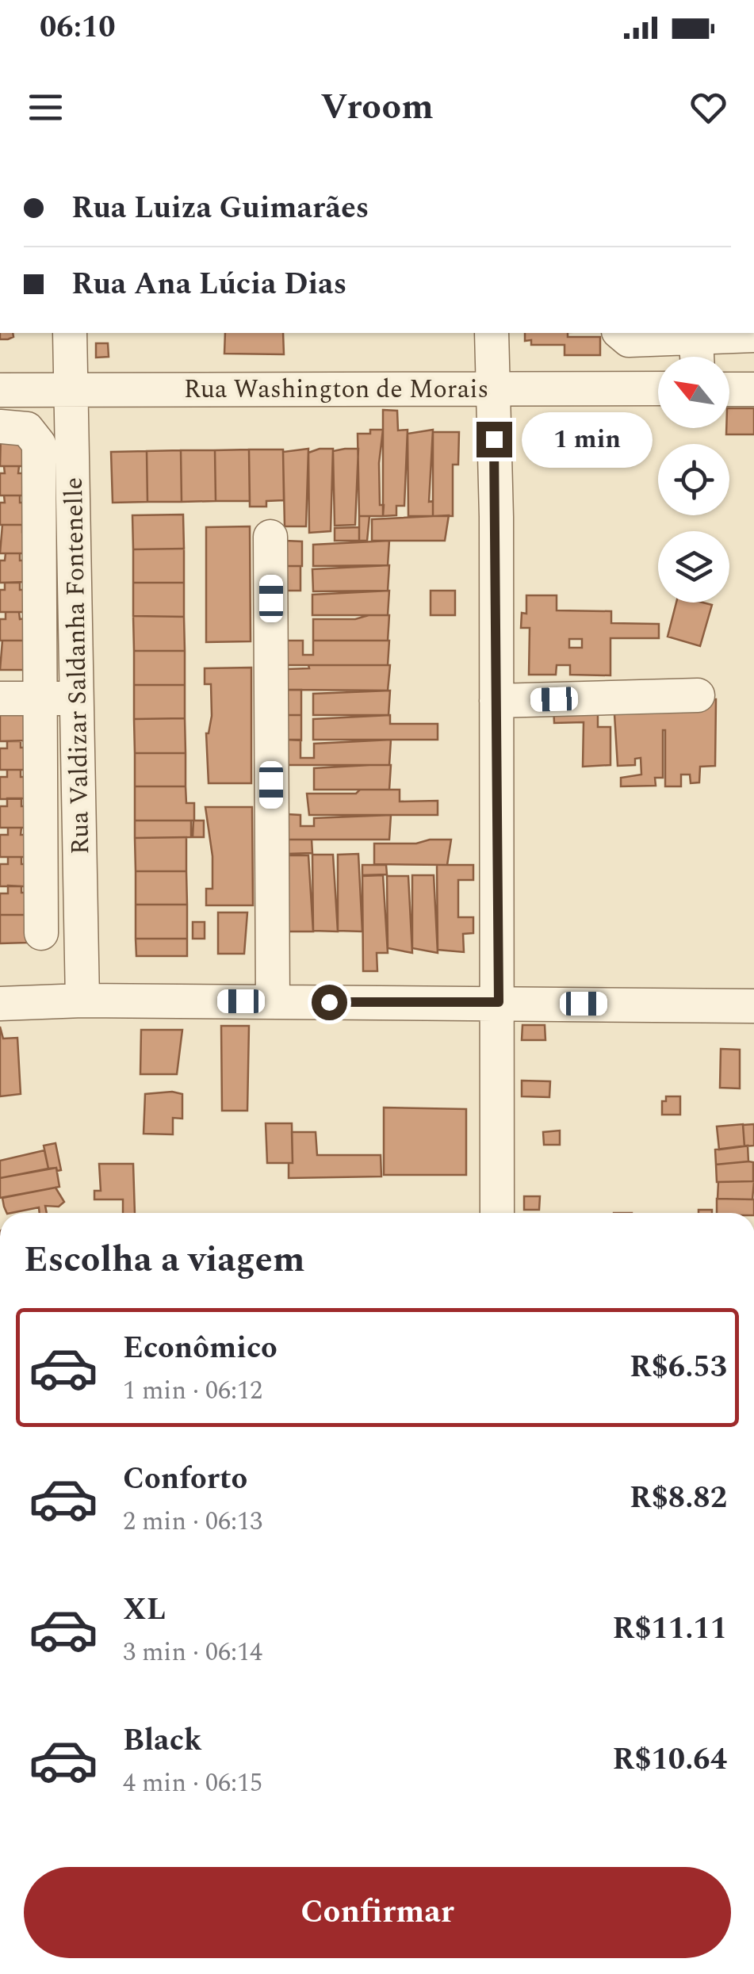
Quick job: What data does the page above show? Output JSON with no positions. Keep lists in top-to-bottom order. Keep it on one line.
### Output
{"streets":{"street":["Rua Washington de Morais","Rua Valdizar Saldanha Fontenelle"]},"crossings":[["Rua Washington de Morais","Rua Valdizar Saldanha Fontenelle"]],"north":"top left","page":{"status":"06:10","header":"Vroom","banner":["Rua Luiza Guimarães","Rua Ana Lúcia Dias"],"bubble":"1 min","heading":"Escolha a viagem","list":[{"name":"Econômico","note":"1 min · 06:12","value":"R$6.53"},{"name":"Conforto","note":"2 min · 06:13","value":"R$8.82"},{"name":"XL","note":"3 min · 06:14","value":"R$11.11"},{"name":"Black","note":"4 min · 06:15","value":"R$10.64"}],"buttons":"Confirmar"}}
